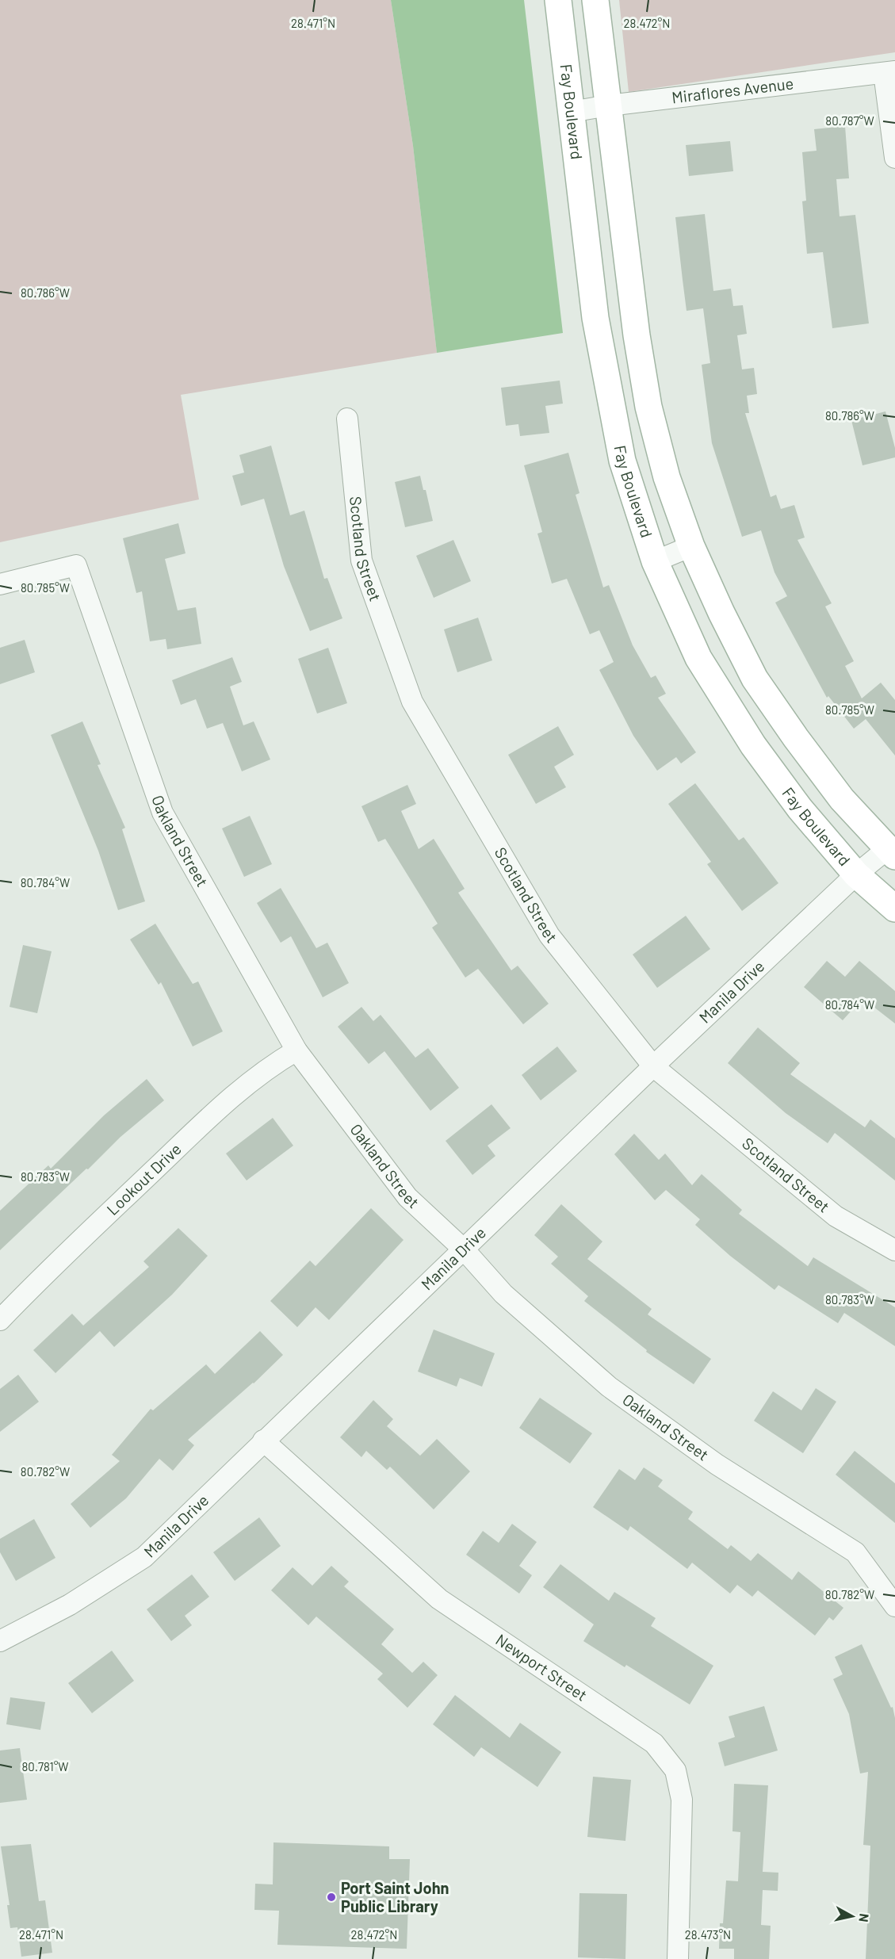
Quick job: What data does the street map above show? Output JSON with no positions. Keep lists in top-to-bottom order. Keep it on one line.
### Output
{"streets":{"main road":["Fay Boulevard"],"street":["Miraflores Avenue","Scotland Street","Oakland Street","Manila Drive","Lookout Drive","Newport Street"]},"crossings":[["Miraflores Avenue","Fay Boulevard"],["Fay Boulevard","Manila Drive"],["Scotland Street","Manila Drive"],["Oakland Street","Manila Drive"],["Oakland Street","Lookout Drive"],["Manila Drive","Newport Street"]],"places":["Port Saint John Public Library"],"north":"right","coordinates":["28.471°N","28.472°N","80.787°W","80.786°W","80.785°W","80.784°W","80.783°W","80.782°W","80.781°W","28.473°N"]}
